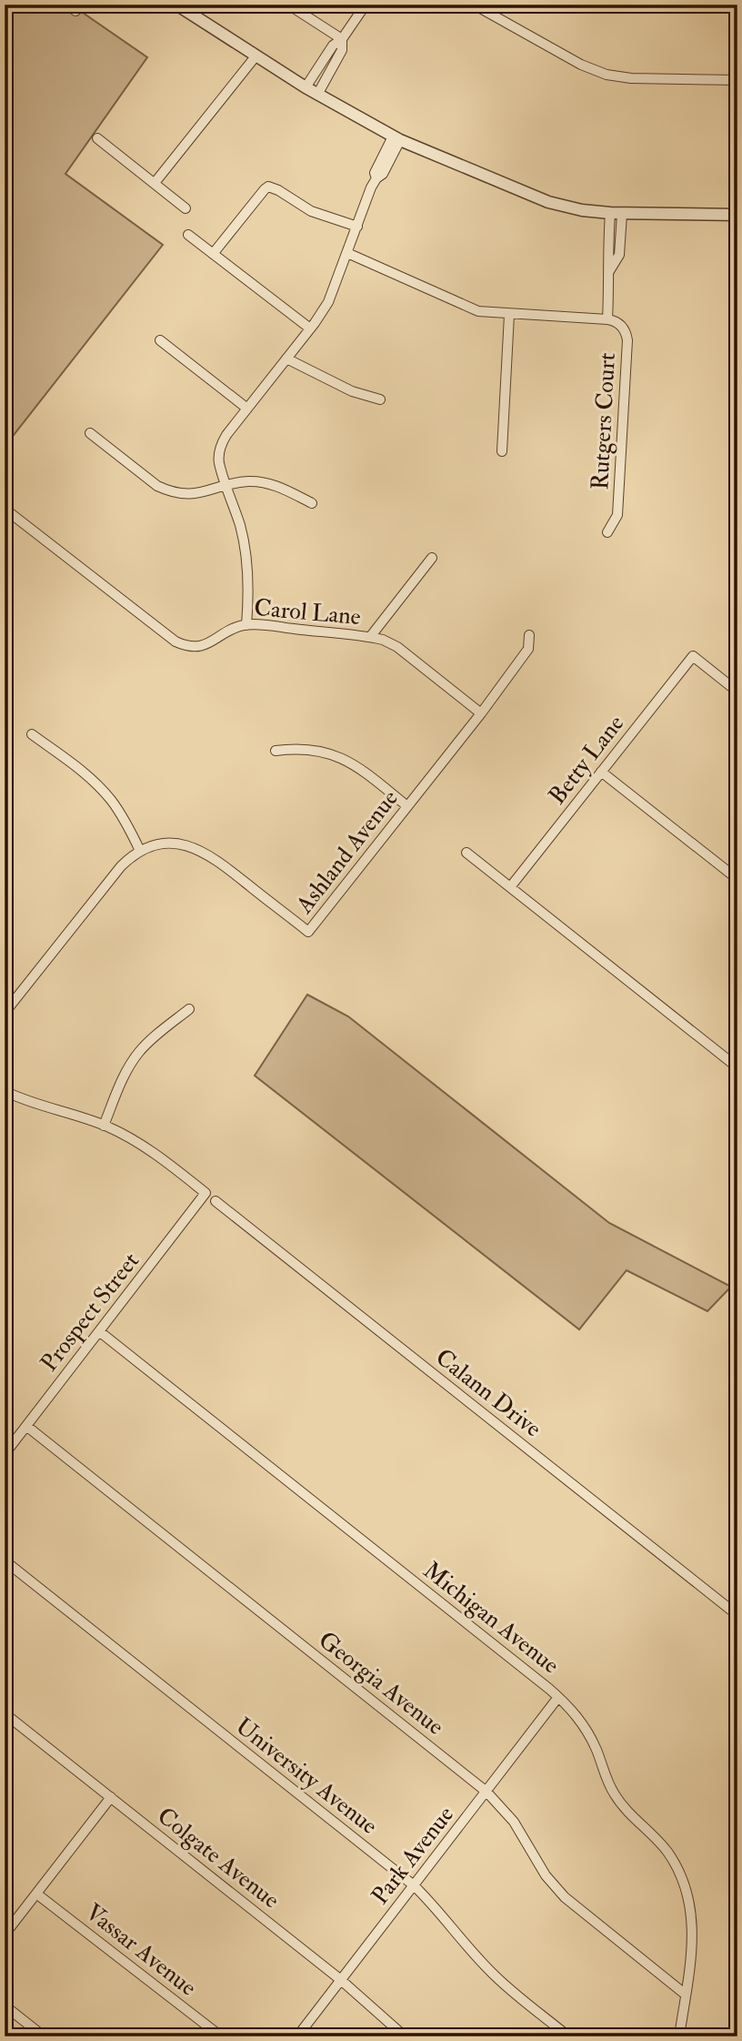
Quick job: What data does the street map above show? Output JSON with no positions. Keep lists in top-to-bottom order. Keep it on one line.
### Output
{"streets":{"street":["Rutgers Court","Carol Lane","Betty Lane","Ashland Avenue","Prospect Street","Calann Drive","Michigan Avenue","Georgia Avenue","University Avenue","Park Avenue","Colgate Avenue","Vassar Avenue"]},"crossings":[["Carol Lane","Ashland Avenue"],["Prospect Street","Michigan Avenue"],["Prospect Street","Georgia Avenue"],["Michigan Avenue","Georgia Avenue"],["Michigan Avenue","Park Avenue"],["Georgia Avenue","Park Avenue"],["University Avenue","Park Avenue"],["Park Avenue","Colgate Avenue"]]}
